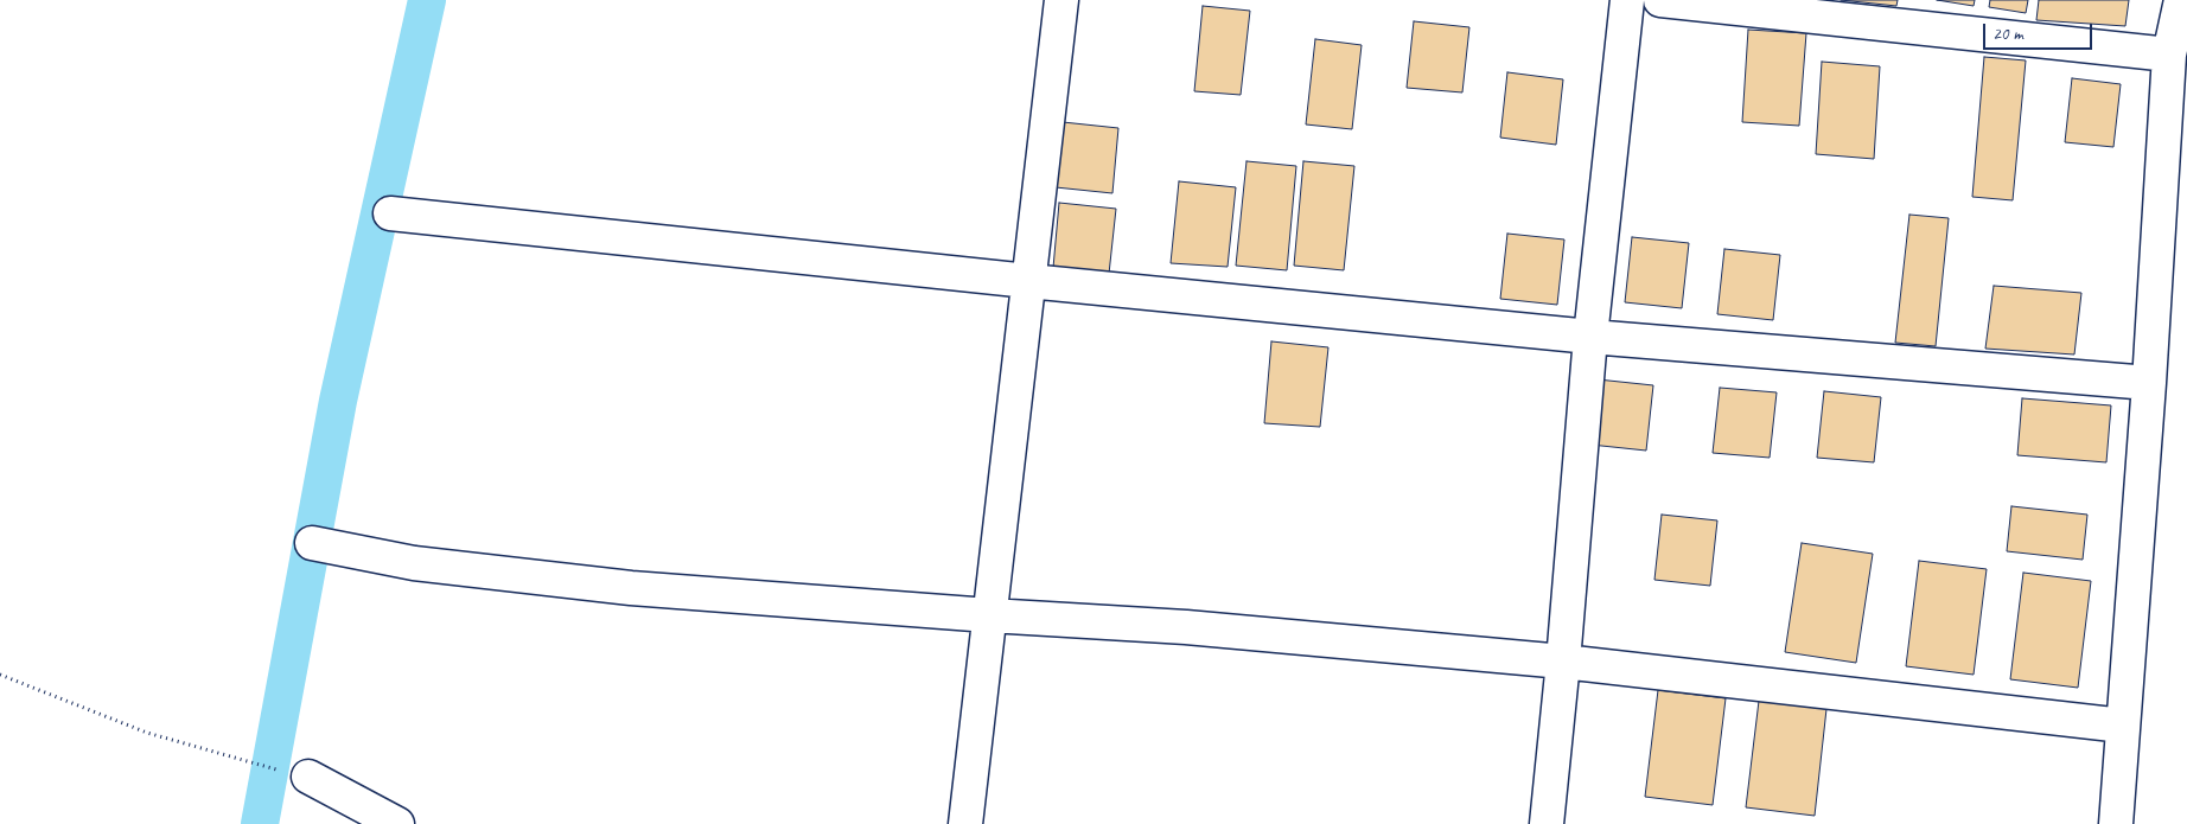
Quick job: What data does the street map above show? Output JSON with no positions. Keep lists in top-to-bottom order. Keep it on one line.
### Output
{"scale_bar":"20 m"}
